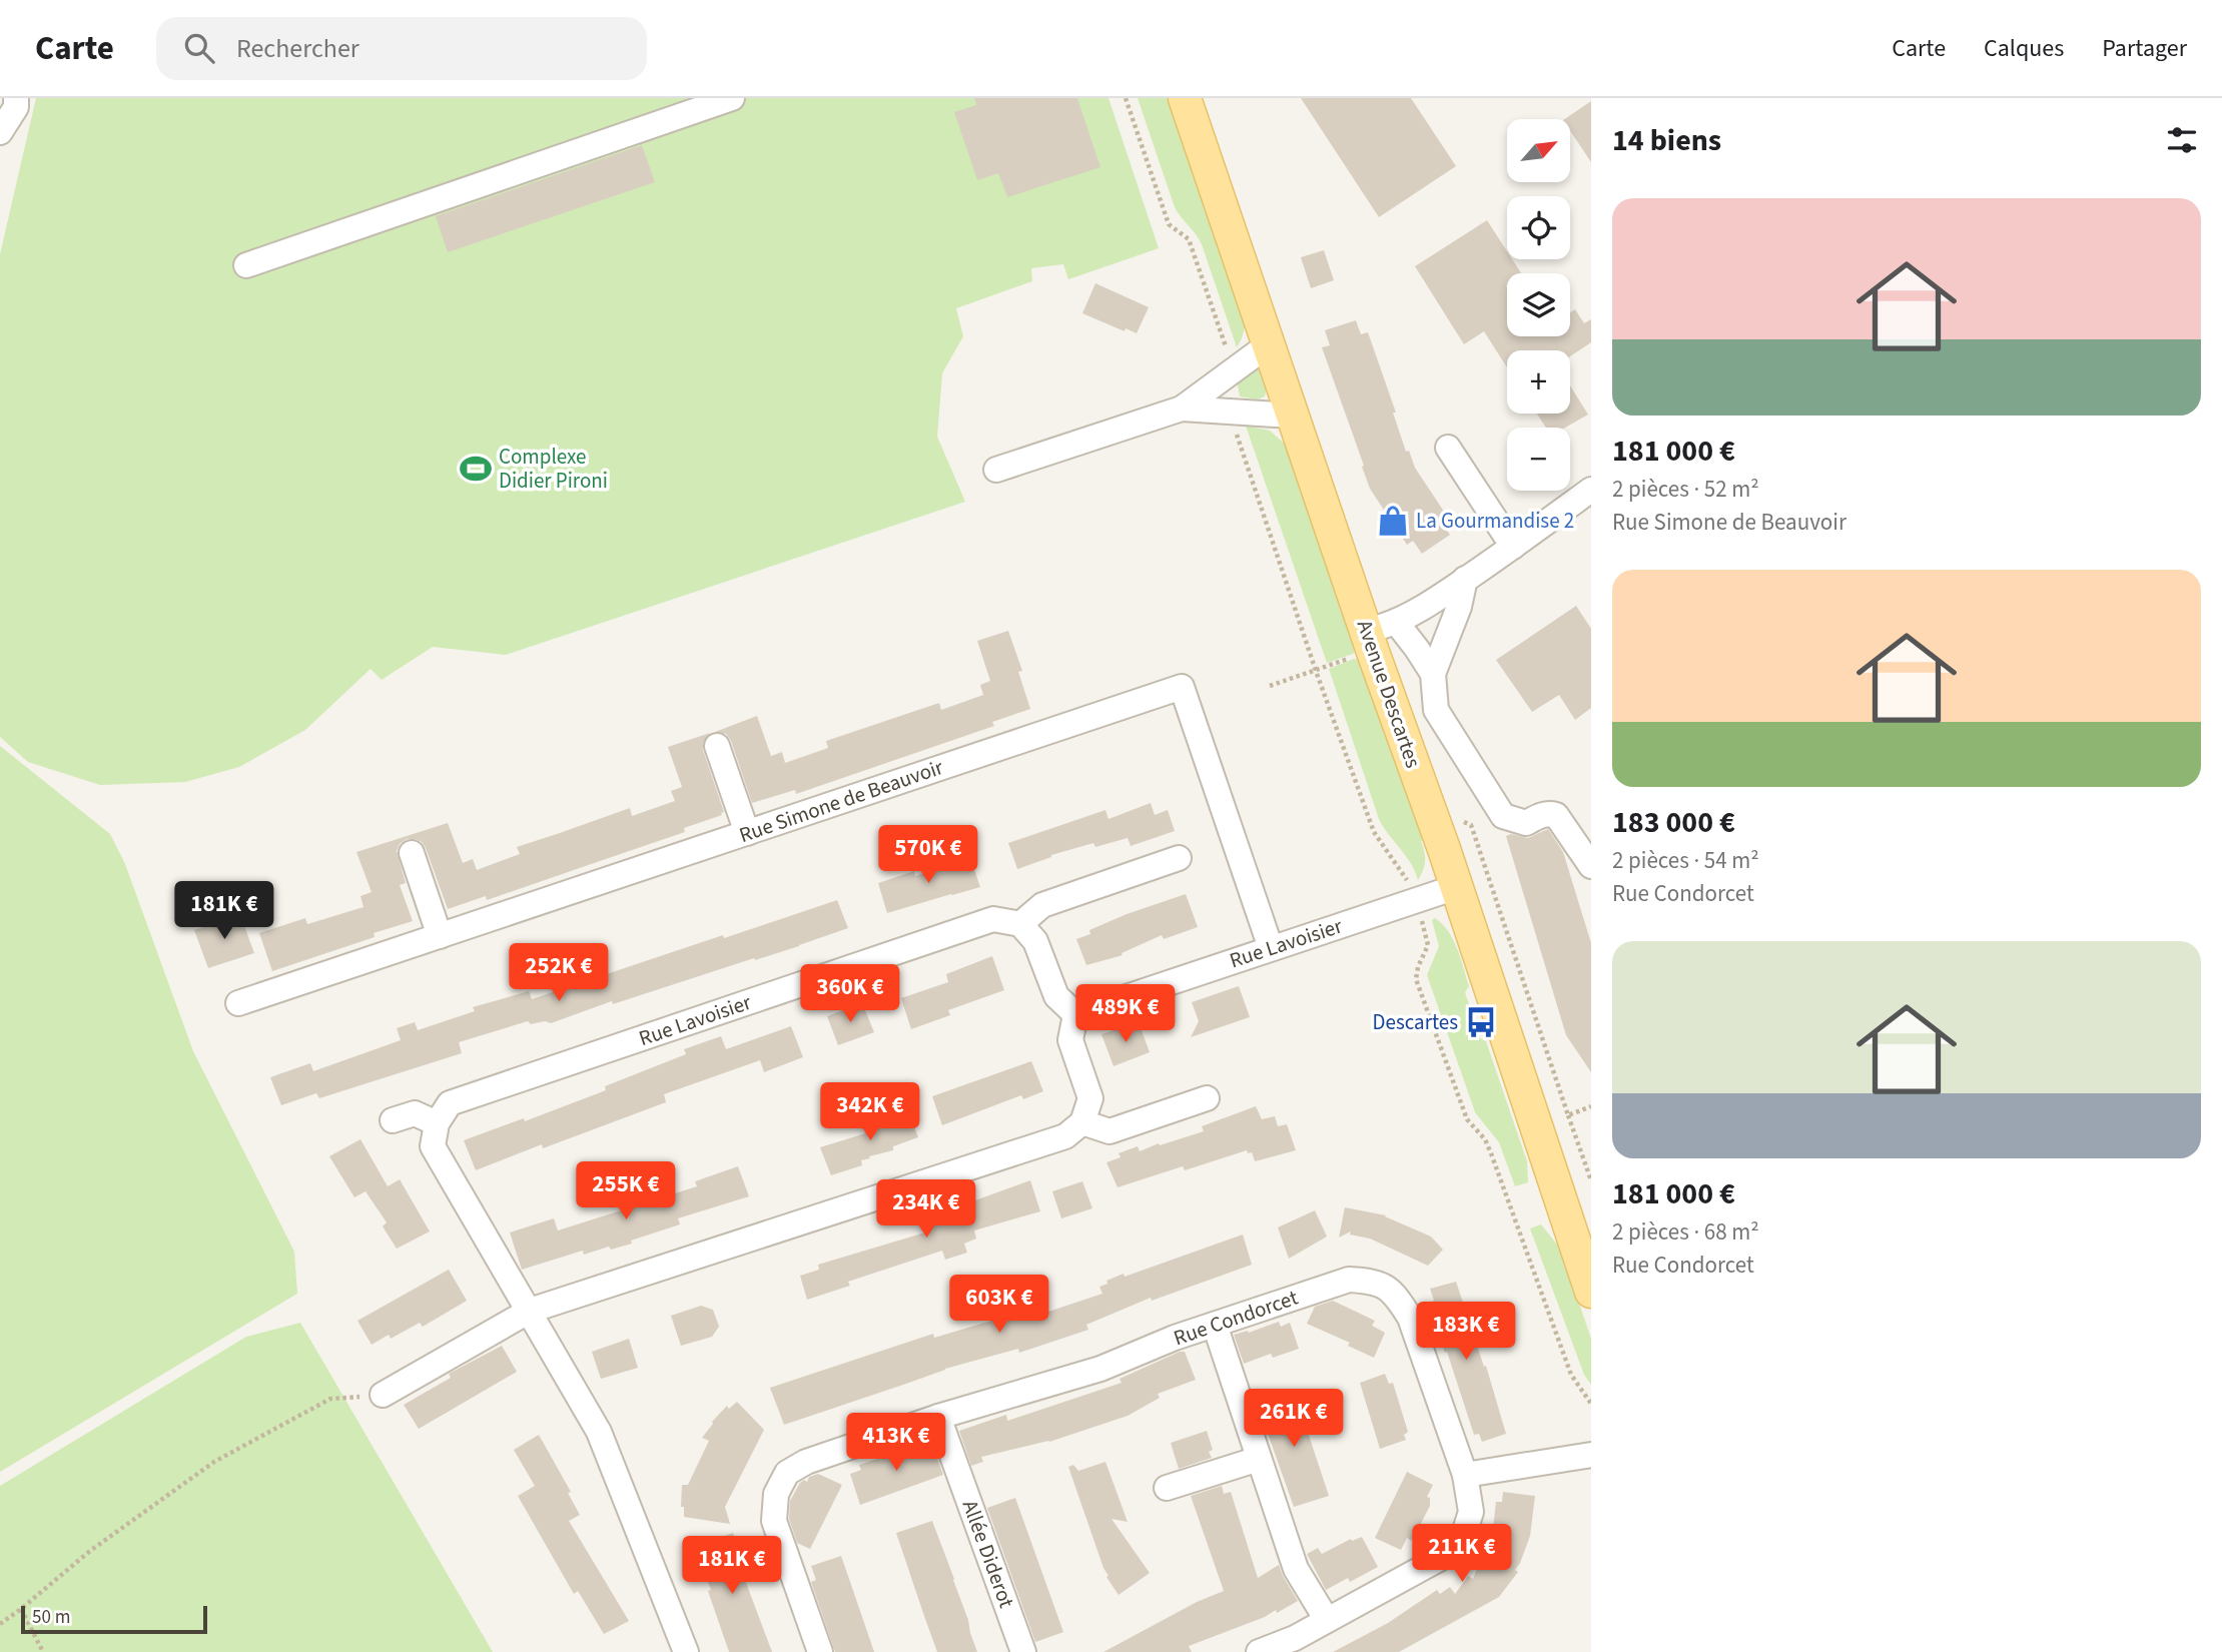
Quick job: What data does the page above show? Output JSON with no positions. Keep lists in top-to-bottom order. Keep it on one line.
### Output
{"streets":{"main road":["Avenue Descartes"],"street":["Rue Simone de Beauvoir","Rue Lavoisier","Rue Condorcet","Allée Diderot"]},"crossings":[["Avenue Descartes","Rue Lavoisier"],["Rue Simone de Beauvoir","Rue Lavoisier"],["Rue Condorcet","Allée Diderot"]],"places":{"sports":["Complexe Didier Pironi"],"shop":["La Gourmandise 2"],"bus stop":["Descartes"]},"scale_bar":"50 m","north":"top right","page":{"header":"Carte","search":"Rechercher","nav":["Carte","Calques","Partager"],"heading":"14 biens","map_buttons":["+","−"],"list":[{"name":"181 000 €","note":"2 pièces · 52 m² · Rue Simone de Beauvoir"},{"name":"183 000 €","note":"2 pièces · 54 m² · Rue Condorcet"},{"name":"181 000 €","note":"2 pièces · 68 m² · Rue Condorcet"}],"price":["570K €","181K €","252K €","360K €","489K €","342K €","255K €","234K €","603K €","183K €","261K €","413K €","211K €","181K €"],"scale":"50 m"}}
